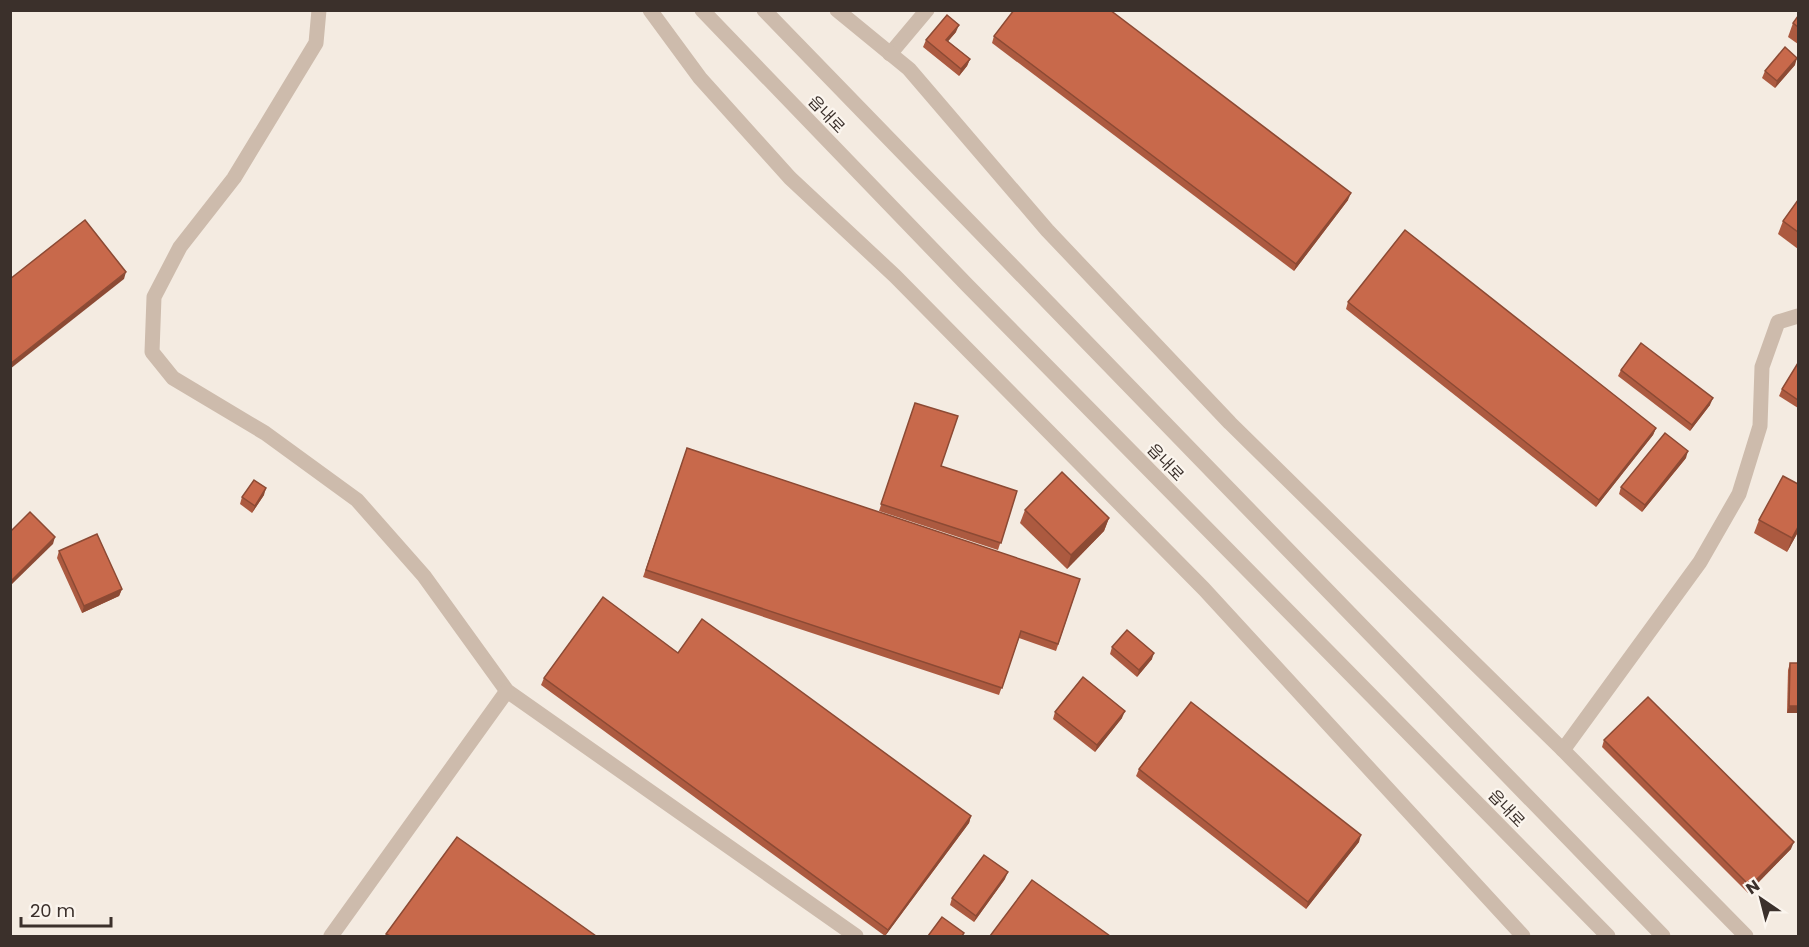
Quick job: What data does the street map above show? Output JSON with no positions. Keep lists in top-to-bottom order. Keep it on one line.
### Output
{"streets":{"street":["읍내로"]},"scale_bar":"20 m","north":"top left"}
